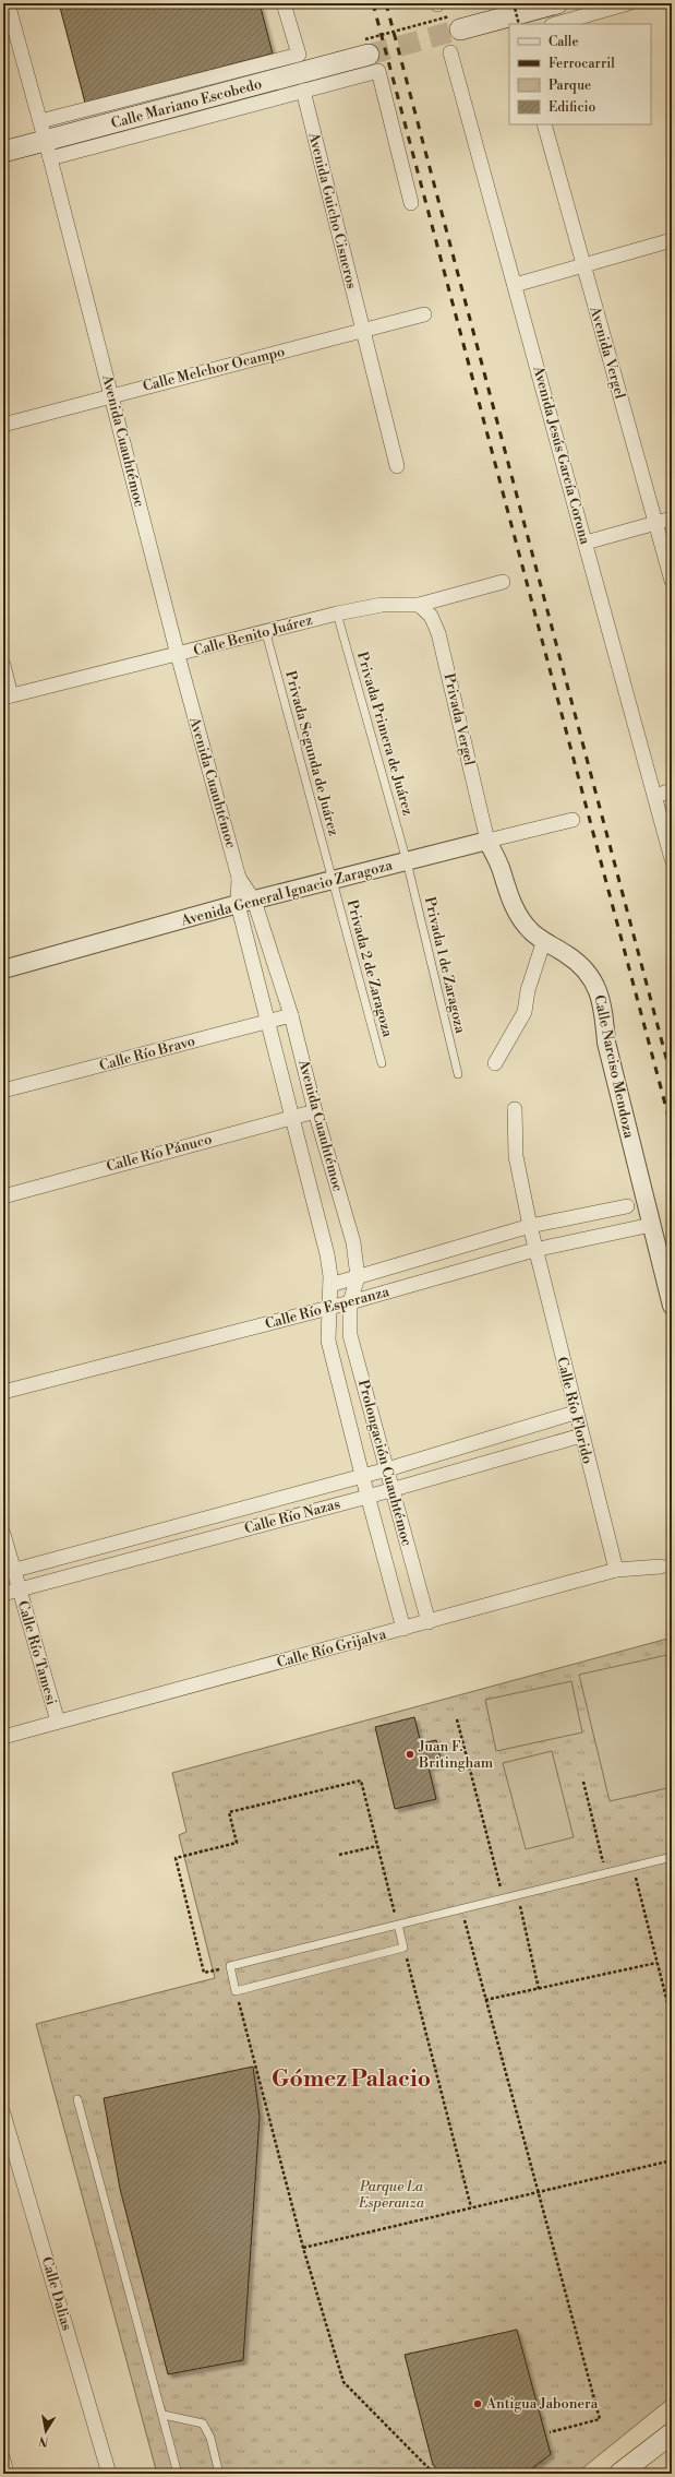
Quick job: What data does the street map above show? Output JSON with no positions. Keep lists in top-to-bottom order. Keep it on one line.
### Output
{"streets":{"main road":["Calle Mariano Escobedo"],"street":["Avenida Guicho Cisneros","Avenida Vergel","Calle Melchor Ocampo","Avenida Cuauhtémoc","Avenida Jesús García Corona","Calle Benito Juárez","Privada Vergel","Avenida General Ignacio Zaragoza","Calle Río Bravo","Calle Narciso Mendoza","Calle Río Pánuco","Calle Río Esperanza","Calle Río Florido","Prolongación Cuauhtémoc","Calle Río Nazas","Calle Río Grijalva","Calle Río Tamesi","Calle Dalias"],"lane":["Privada Primera de Juárez","Privada Segunda de Juárez","Privada 1 de Zaragoza","Privada 2 de Zaragoza"]},"crossings":[["Calle Mariano Escobedo","Avenida Cuauhtémoc"],["Avenida Guicho Cisneros","Calle Melchor Ocampo"],["Calle Melchor Ocampo","Avenida Cuauhtémoc"],["Avenida Cuauhtémoc","Calle Benito Juárez"],["Avenida Cuauhtémoc","Avenida General Ignacio Zaragoza"],["Avenida Cuauhtémoc","Calle Río Bravo"],["Avenida Cuauhtémoc","Calle Río Pánuco"],["Avenida Cuauhtémoc","Calle Río Esperanza"],["Avenida Cuauhtémoc","Prolongación Cuauhtémoc"],["Calle Benito Juárez","Privada Vergel"],["Calle Benito Juárez","Privada Primera de Juárez"],["Calle Benito Juárez","Privada Segunda de Juárez"],["Privada Vergel","Avenida General Ignacio Zaragoza"],["Privada Vergel","Calle Narciso Mendoza"],["Privada Primera de Juárez","Avenida General Ignacio Zaragoza"],["Privada Primera de Juárez","Privada 1 de Zaragoza"],["Privada Segunda de Juárez","Avenida General Ignacio Zaragoza"],["Privada Segunda de Juárez","Privada 2 de Zaragoza"],["Avenida General Ignacio Zaragoza","Privada 1 de Zaragoza"],["Avenida General Ignacio Zaragoza","Privada 2 de Zaragoza"],["Avenida General Ignacio Zaragoza","Calle Narciso Mendoza"],["Calle Narciso Mendoza","Calle Río Esperanza"],["Calle Río Esperanza","Calle Río Florido"],["Calle Río Esperanza","Prolongación Cuauhtémoc"],["Calle Río Florido","Calle Río Nazas"],["Calle Río Florido","Calle Río Grijalva"],["Prolongación Cuauhtémoc","Calle Río Nazas"],["Prolongación Cuauhtémoc","Calle Río Grijalva"],["Calle Río Nazas","Calle Río Tamesi"],["Calle Río Grijalva","Calle Río Tamesi"]],"districts":["Gómez Palacio"],"parks":["Parque La Esperanza"],"places":["Juan F. Britingham","Antigua Jabonera"],"legend":["Calle","Ferrocarril","Parque","Edificio"],"north":"bottom"}
